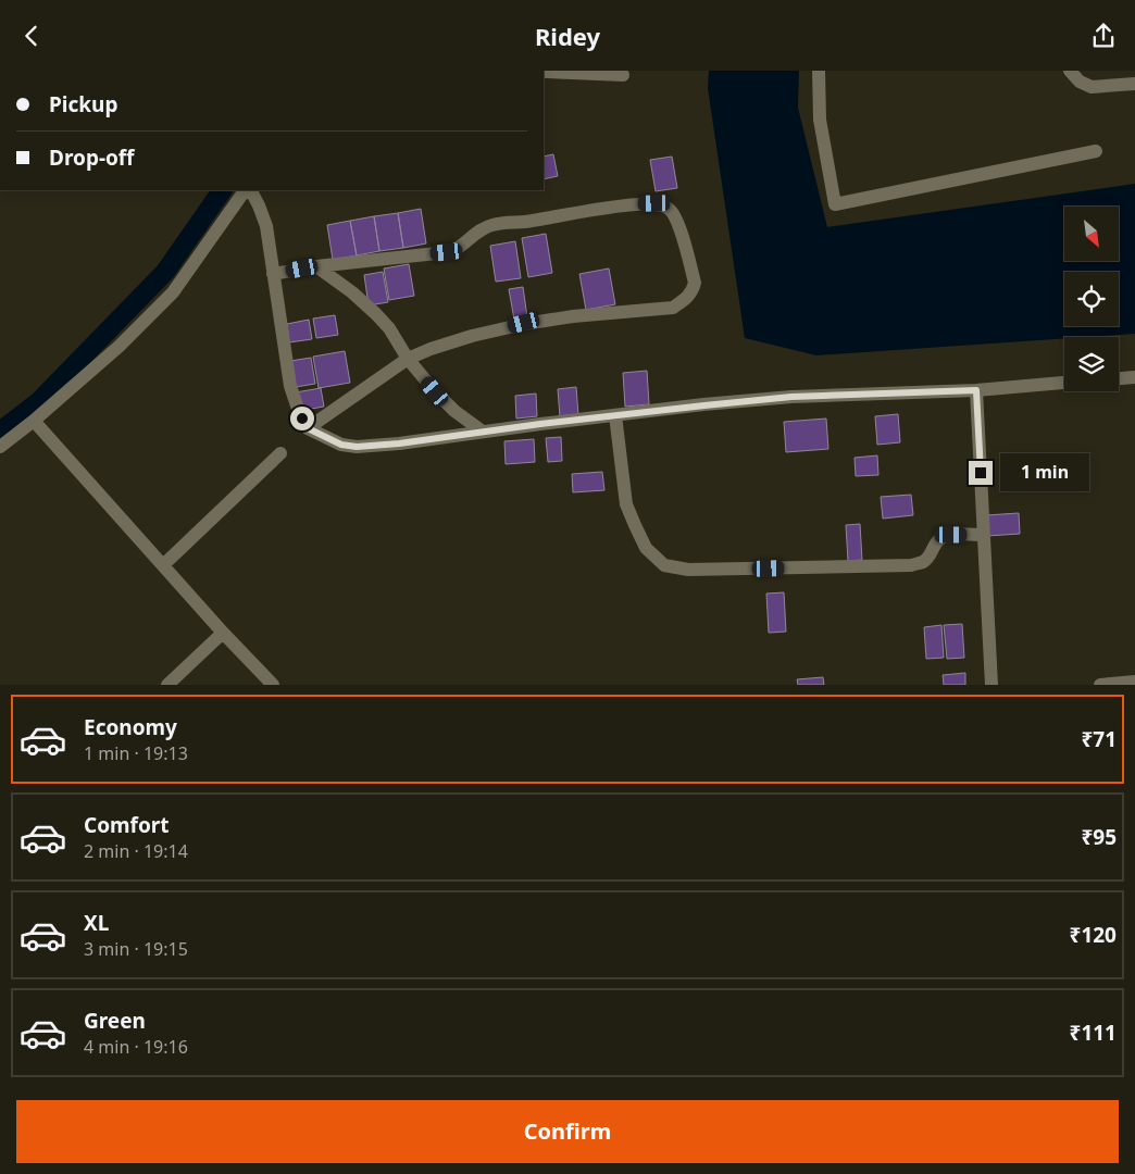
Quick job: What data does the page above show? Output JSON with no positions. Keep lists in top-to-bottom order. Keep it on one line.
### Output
{"north":"bottom right","page":{"header":"Ridey","banner":["Pickup","Drop-off"],"bubble":"1 min","list":[{"name":"Economy","note":"1 min · 19:13","value":"₹71"},{"name":"Comfort","note":"2 min · 19:14","value":"₹95"},{"name":"XL","note":"3 min · 19:15","value":"₹120"},{"name":"Green","note":"4 min · 19:16","value":"₹111"}],"buttons":"Confirm"}}
